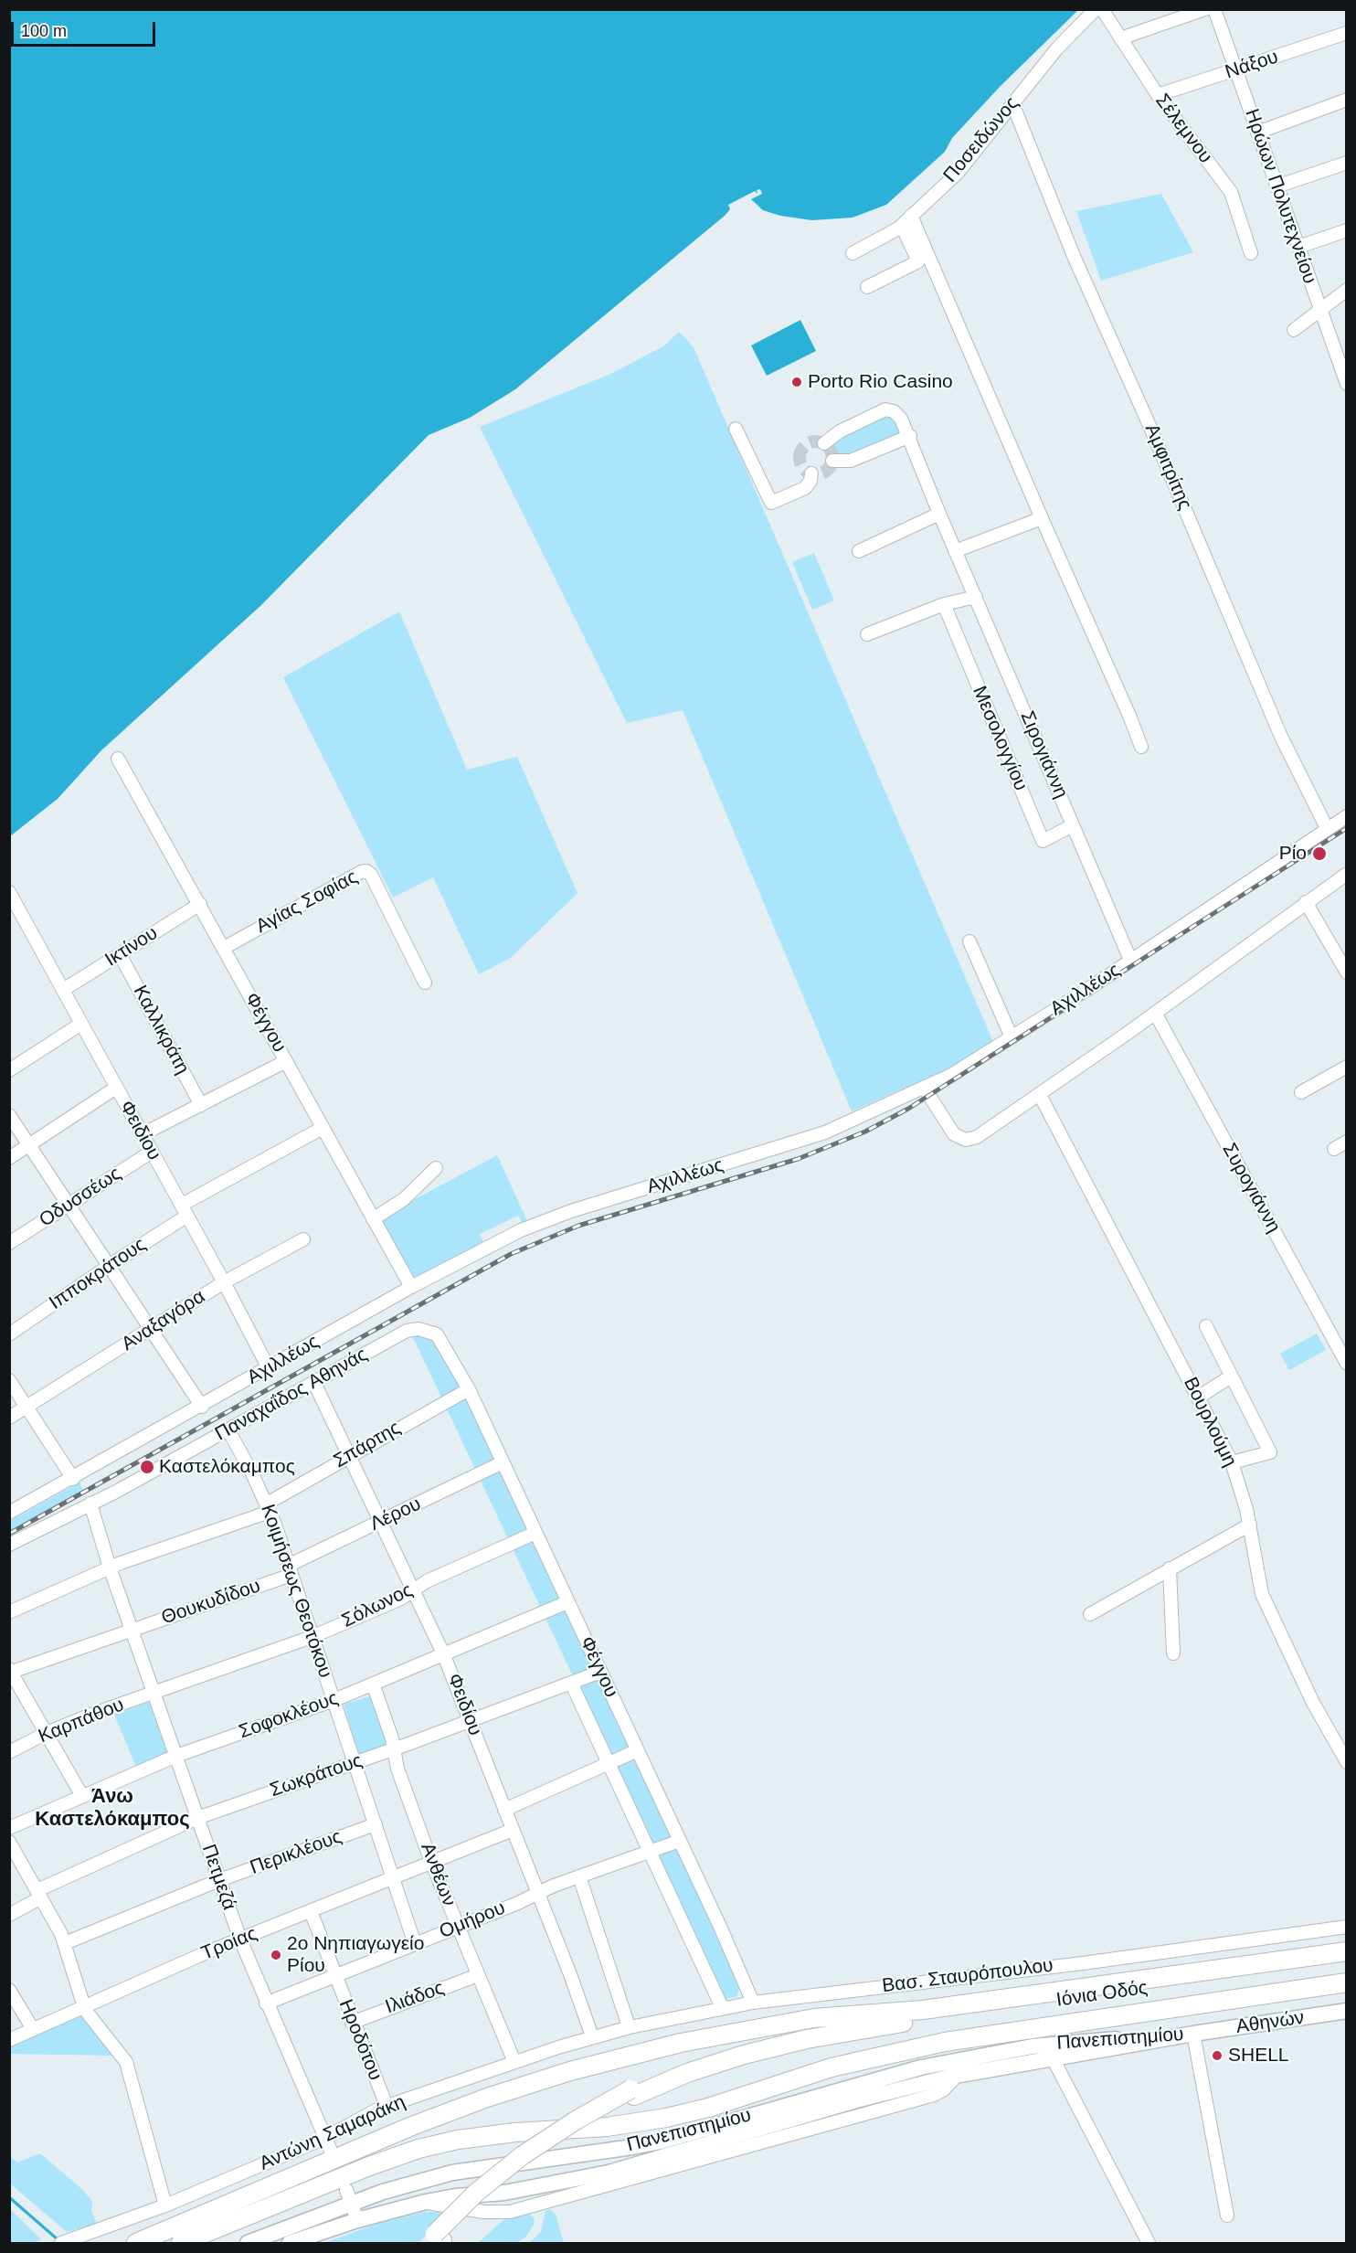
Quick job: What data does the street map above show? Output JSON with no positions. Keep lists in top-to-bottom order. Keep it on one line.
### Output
{"streets":{"highway":["Ιόνια Οδός"],"main road":["Αθηνών","Πανεπιστημίου"],"street":["Νάξου","Σέλεμνου","Ποσειδώνος","Ηρώων Πολυτεχνείου","Αμφιτρίτης","Μεσολογγίου","Σιρογιάννη","Αγίας Σοφίας","Ικτίνου","Αχιλλέως","Φέγγου","Καλλικράτη","Φειδίου","Συρογιάννη","Οδυσσέως","Ιπποκράτους","Αναξαγόρα","Παναχαΐδος Αθηνάς","Βουρλούμη","Σπάρτης","Λέρου","Κοιμήσεως Θεοτόκου","Θουκυδίδου","Σόλωνος","Σοφοκλέους","Καρπάθου","Σωκράτους","Περικλέους","Ανθέων","Πετμεζά","Ομήρου","Τροίας","Βασ. Σταυρόπουλου","Ιλιάδος","Ηροδότου","Αντώνη Σαμαράκη"]},"crossings":[["Νάξου","Σέλεμνου"],["Νάξου","Ηρώων Πολυτεχνείου"],["Ποσειδώνος","Αμφιτρίτης"],["Αμφιτρίτης","Αχιλλέως"],["Μεσολογγίου","Σιρογιάννη"],["Σιρογιάννη","Αχιλλέως"],["Αγίας Σοφίας","Φέγγου"],["Ικτίνου","Φέγγου"],["Ικτίνου","Καλλικράτη"],["Ικτίνου","Φειδίου"],["Αχιλλέως","Φέγγου"],["Αχιλλέως","Φειδίου"],["Φέγγου","Ιπποκράτους"],["Φέγγου","Παναχαΐδος Αθηνάς"],["Φέγγου","Σπάρτης"],["Φέγγου","Λέρου"],["Φέγγου","Σόλωνος"],["Φέγγου","Σοφοκλέους"],["Φέγγου","Σωκράτους"],["Φέγγου","Ομήρου"],["Φέγγου","Βασ. Σταυρόπουλου"],["Φειδίου","Οδυσσέως"],["Φειδίου","Ιπποκράτους"],["Φειδίου","Αναξαγόρα"],["Φειδίου","Παναχαΐδος Αθηνάς"],["Φειδίου","Σπάρτης"],["Φειδίου","Λέρου"],["Φειδίου","Σόλωνος"],["Φειδίου","Σοφοκλέους"],["Φειδίου","Σωκράτους"],["Φειδίου","Ομήρου"],["Φειδίου","Τροίας"],["Φειδίου","Βασ. Σταυρόπουλου"],["Φειδίου","Αντώνη Σαμαράκη"],["Παναχαΐδος Αθηνάς","Κοιμήσεως Θεοτόκου"],["Παναχαΐδος Αθηνάς","Πετμεζά"],["Σπάρτης","Κοιμήσεως Θεοτόκου"],["Σπάρτης","Πετμεζά"],["Λέρου","Κοιμήσεως Θεοτόκου"],["Λέρου","Θουκυδίδου"],["Κοιμήσεως Θεοτόκου","Θουκυδίδου"],["Κοιμήσεως Θεοτόκου","Σόλωνος"],["Κοιμήσεως Θεοτόκου","Σοφοκλέους"],["Κοιμήσεως Θεοτόκου","Σωκράτους"],["Κοιμήσεως Θεοτόκου","Περικλέους"],["Κοιμήσεως Θεοτόκου","Ομήρου"],["Κοιμήσεως Θεοτόκου","Τροίας"],["Θουκυδίδου","Πετμεζά"],["Σόλωνος","Καρπάθου"],["Σόλωνος","Πετμεζά"],["Σοφοκλέους","Ανθέων"],["Σοφοκλέους","Πετμεζά"],["Καρπάθου","Πετμεζά"],["Σωκράτους","Ανθέων"],["Σωκράτους","Πετμεζά"],["Περικλέους","Πετμεζά"],["Ανθέων","Ομήρου"],["Ανθέων","Τροίας"],["Ανθέων","Ιλιάδος"],["Ανθέων","Αντώνη Σαμαράκη"],["Πετμεζά","Ομήρου"],["Πετμεζά","Τροίας"],["Πετμεζά","Αντώνη Σαμαράκη"],["Ομήρου","Ηροδότου"],["Τροίας","Ηροδότου"],["Βασ. Σταυρόπουλου","Αντώνη Σαμαράκη"],["Ιόνια Οδός","Πανεπιστημίου"],["Ιλιάδος","Ηροδότου"],["Αθηνών","Πανεπιστημίου"],["Ηροδότου","Αντώνη Σαμαράκη"]],"districts":["Άνω Καστελόκαμπος"],"places":["Porto Rio Casino","Ρίο","Καστελόκαμπος","2ο Νηπιαγωγείο Ρίου","SHELL"],"scale_bar":"100 m"}
